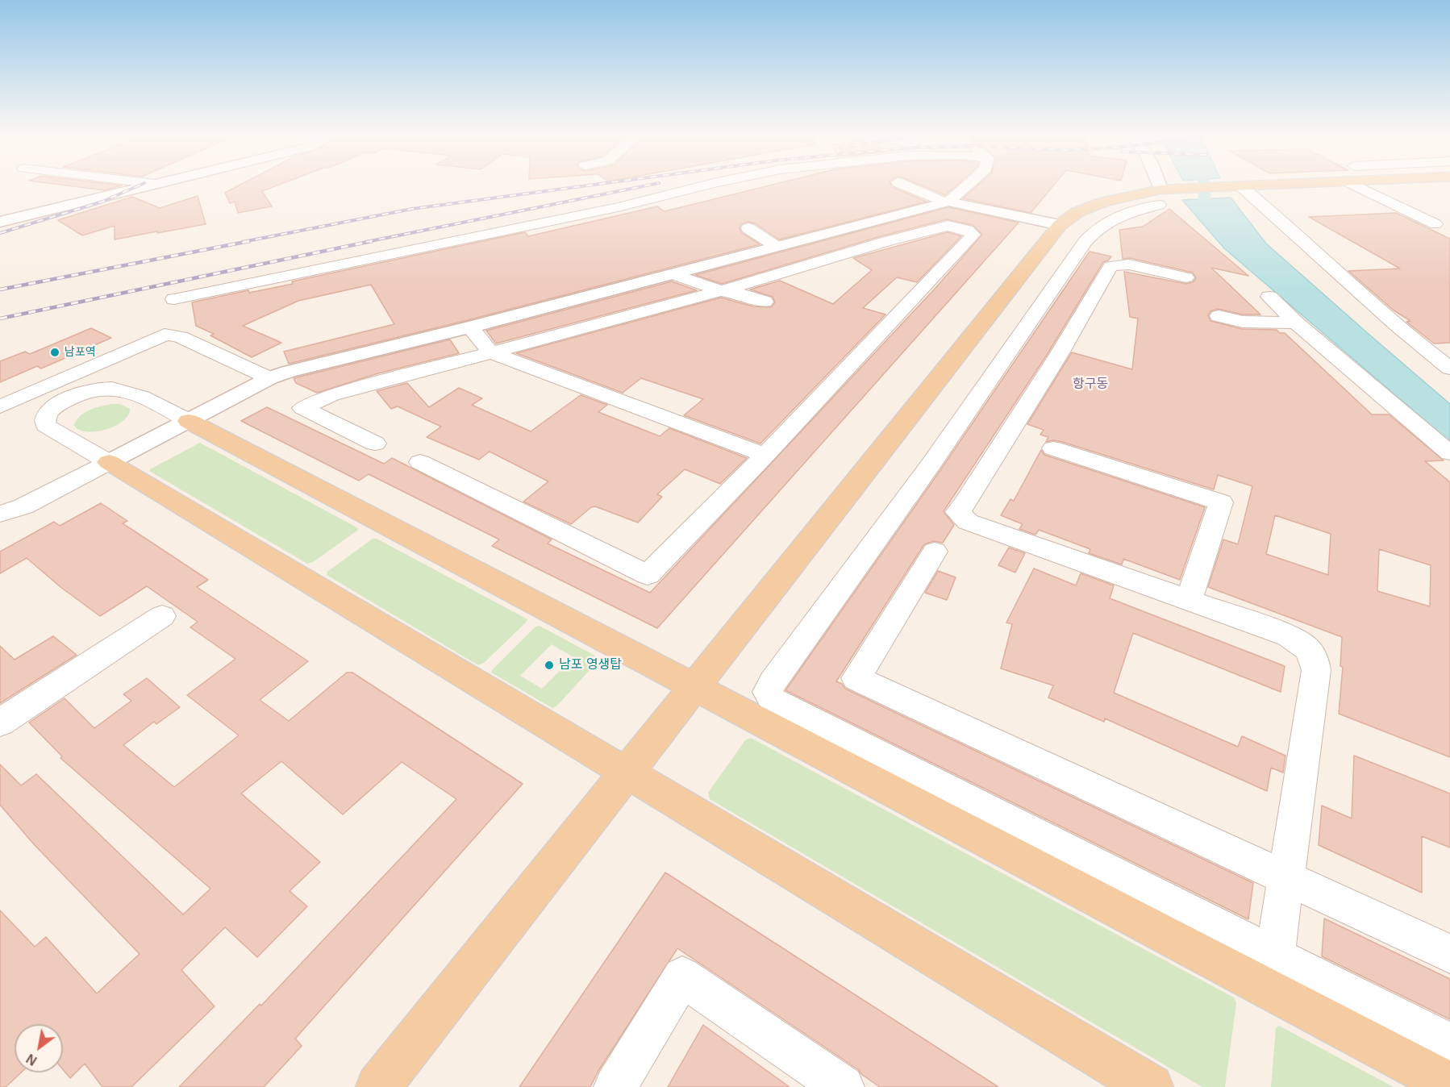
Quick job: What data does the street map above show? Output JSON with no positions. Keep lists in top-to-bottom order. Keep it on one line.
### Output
{"districts":["항구동"],"places":["남포역","남포 영생탑"],"north":"bottom left"}
